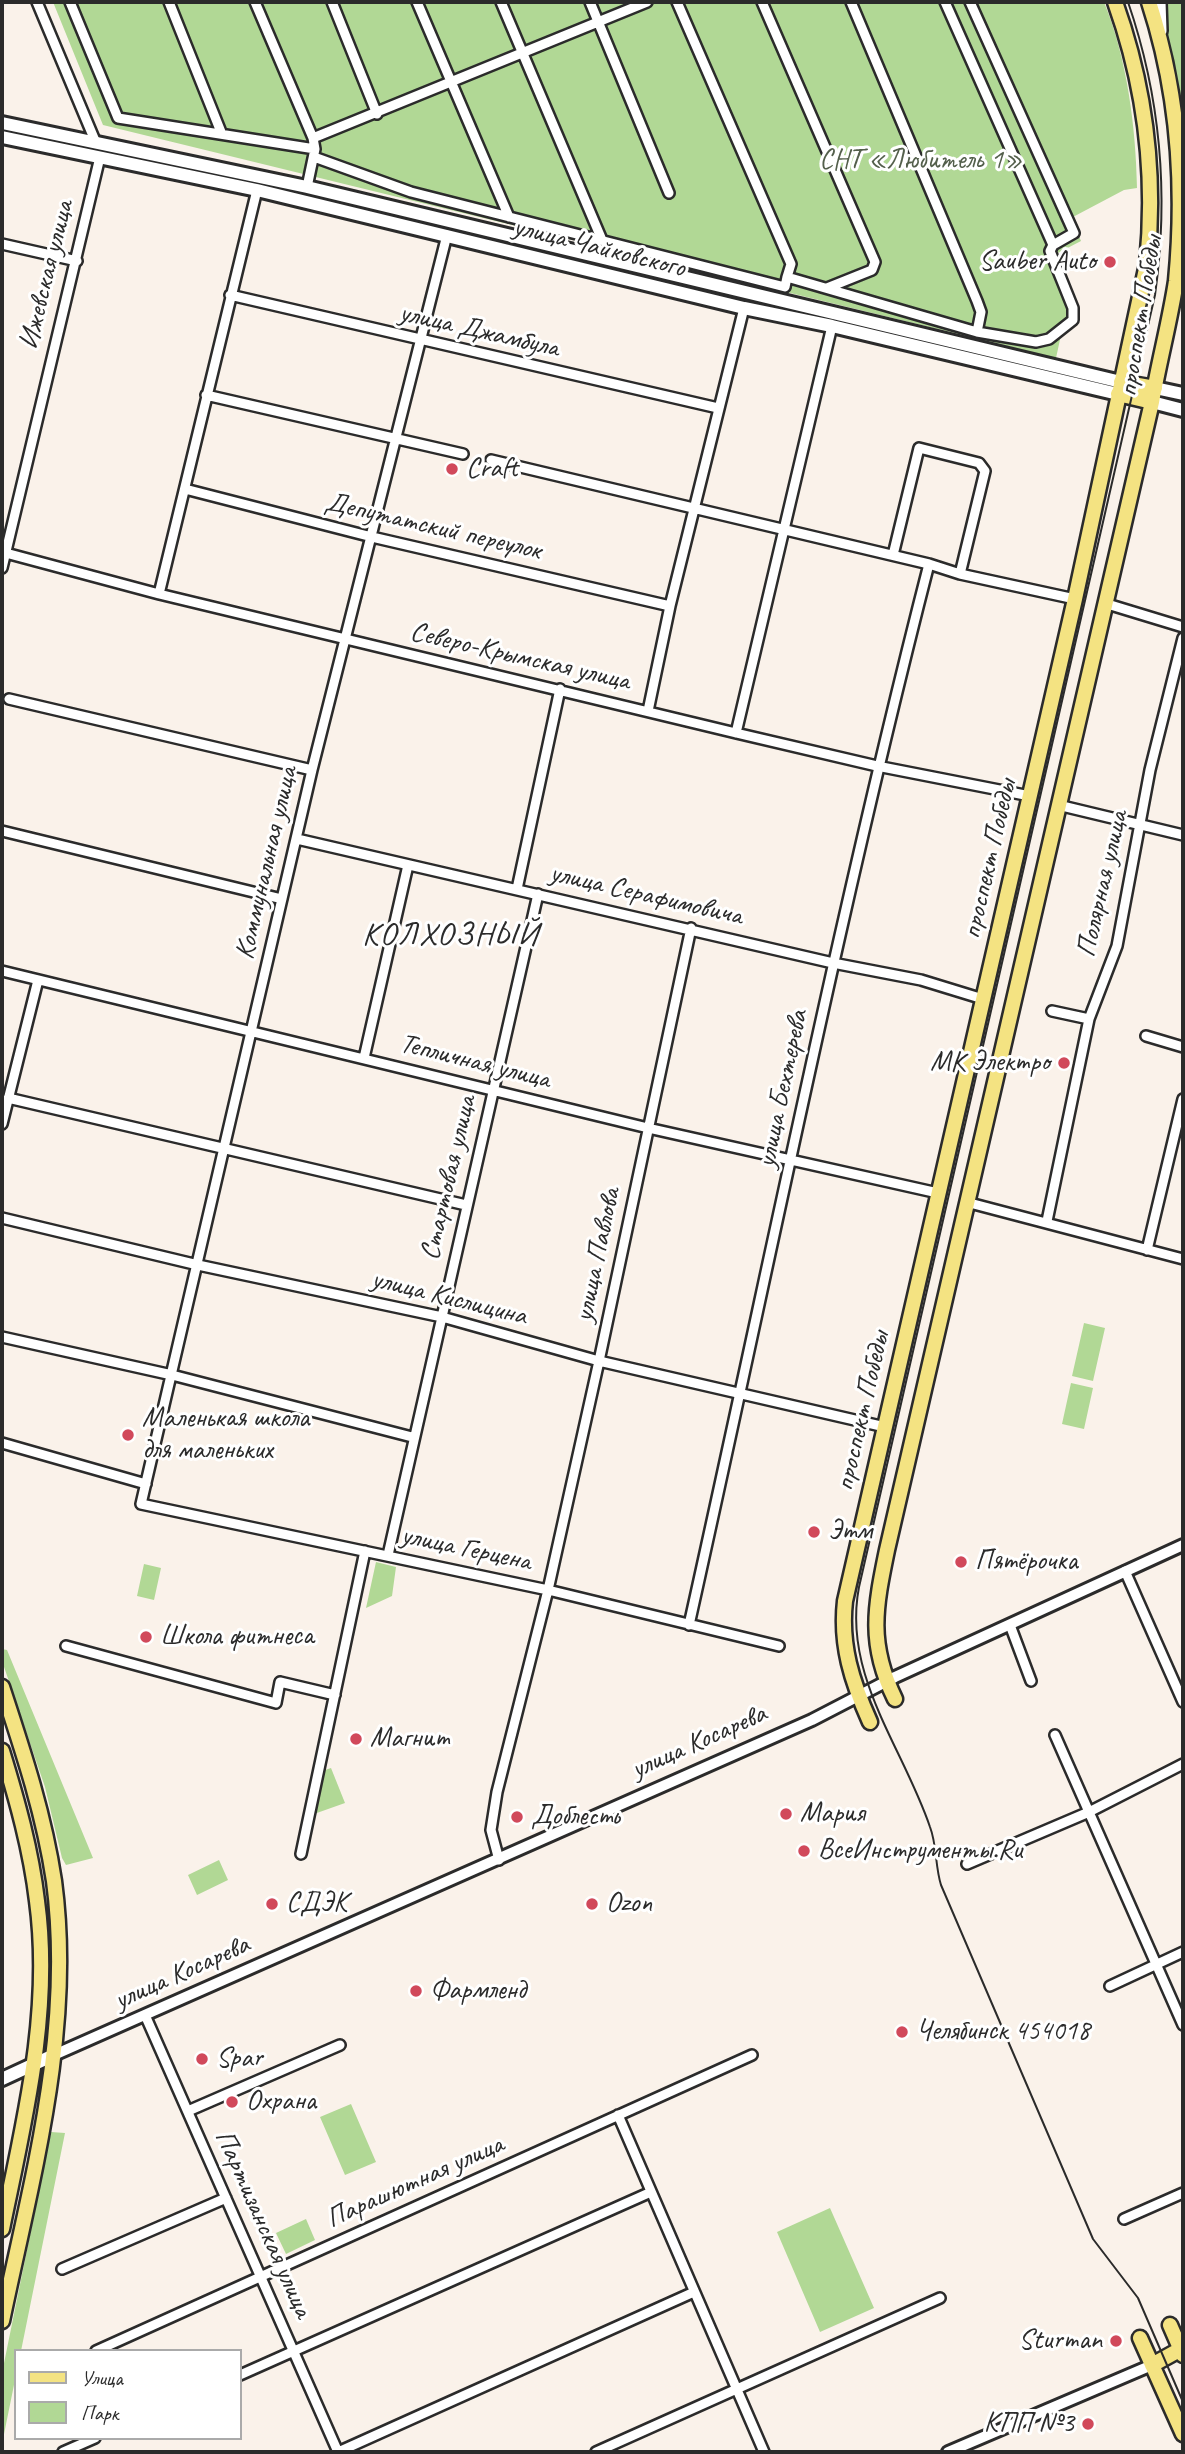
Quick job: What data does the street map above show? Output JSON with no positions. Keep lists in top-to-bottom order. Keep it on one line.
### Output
{"streets":{"main road":["улица Чайковского","Ижевская улица","проспект Победы","улица Косарева"],"street":["улица Джамбула","Депутатский переулок","Северо-Крымская улица","Коммунальная улица","Полярная улица","улица Серафимовича","Тепличная улица","улица Бехтерева","Стартовая улица","улица Павлова","улица Кислицина","улица Герцена","Парашютная улица","Партизанская улица"]},"crossings":[["улица Чайковского","Ижевская улица"],["улица Чайковского","проспект Победы"],["улица Чайковского","Коммунальная улица"],["Ижевская улица","Северо-Крымская улица"],["проспект Победы","Северо-Крымская улица"],["проспект Победы","улица Серафимовича"],["проспект Победы","Тепличная улица"],["проспект Победы","улица Кислицина"],["проспект Победы","улица Косарева"],["улица Джамбула","Коммунальная улица"],["Депутатский переулок","Коммунальная улица"],["Северо-Крымская улица","Коммунальная улица"],["Северо-Крымская улица","улица Бехтерева"],["Коммунальная улица","улица Серафимовича"],["Коммунальная улица","Тепличная улица"],["Коммунальная улица","улица Кислицина"],["Коммунальная улица","улица Герцена"],["улица Серафимовича","улица Бехтерева"],["улица Серафимовича","Стартовая улица"],["улица Серафимовича","улица Павлова"],["Тепличная улица","улица Бехтерева"],["Тепличная улица","Стартовая улица"],["Тепличная улица","улица Павлова"],["улица Бехтерева","улица Кислицина"],["улица Бехтерева","улица Герцена"],["Стартовая улица","улица Кислицина"],["Стартовая улица","улица Герцена"],["улица Павлова","улица Кислицина"],["улица Павлова","улица Герцена"],["улица Павлова","улица Косарева"],["улица Косарева","Партизанская улица"],["Парашютная улица","Партизанская улица"]],"districts":["КОЛХОЗНЫЙ"],"parks":["СНТ «Любитель 1»"],"places":["Sauber Auto","Craft","МК Электро","Маленькая школа для маленьких","Этм","Пятёрочка","Школа фитнеса","Магнит","Мария","Доблесть","ВсеИнструменты.Ru","СДЭК","Ozon","Фармленд","Челябинск 454018","Spar","Охрана","Sturman","КПП №3"],"legend":["Улица","Парк"]}
